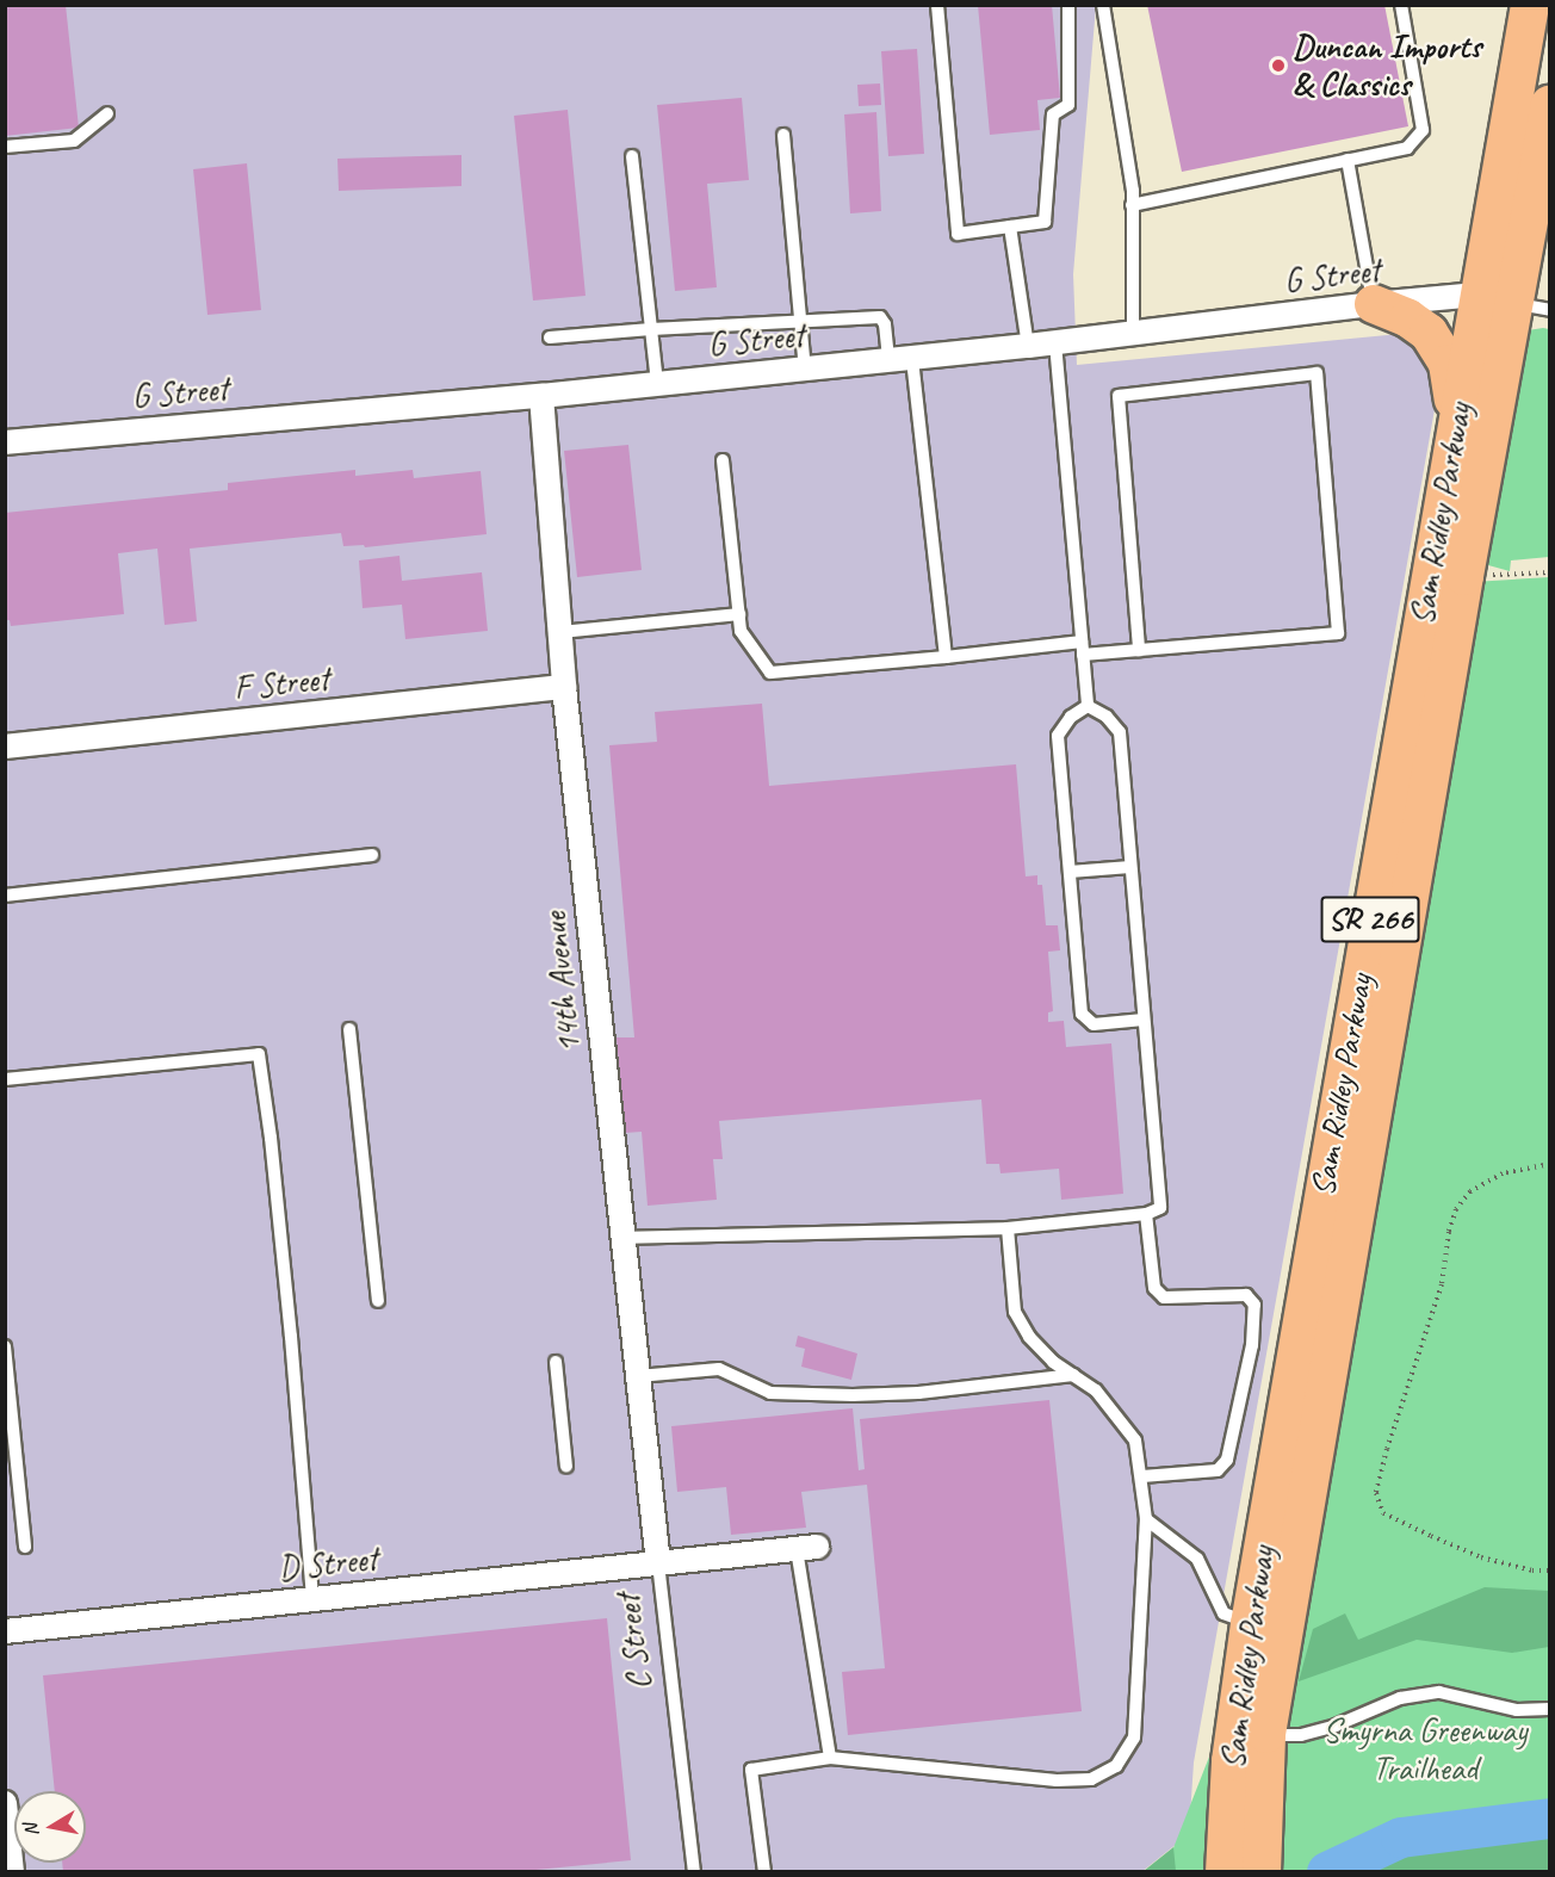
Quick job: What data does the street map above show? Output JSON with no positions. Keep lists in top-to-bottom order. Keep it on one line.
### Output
{"streets":{"main road":["Sam Ridley Parkway","SR 266"],"street":["G Street","F Street","14th Avenue","D Street","C Street"]},"crossings":[["G Street","Sam Ridley Parkway"],["G Street","14th Avenue"],["F Street","14th Avenue"],["14th Avenue","D Street"],["14th Avenue","C Street"],["D Street","C Street"]],"parks":["Smyrna Greenway Trailhead"],"places":["Duncan Imports & Classics"],"north":"left"}
